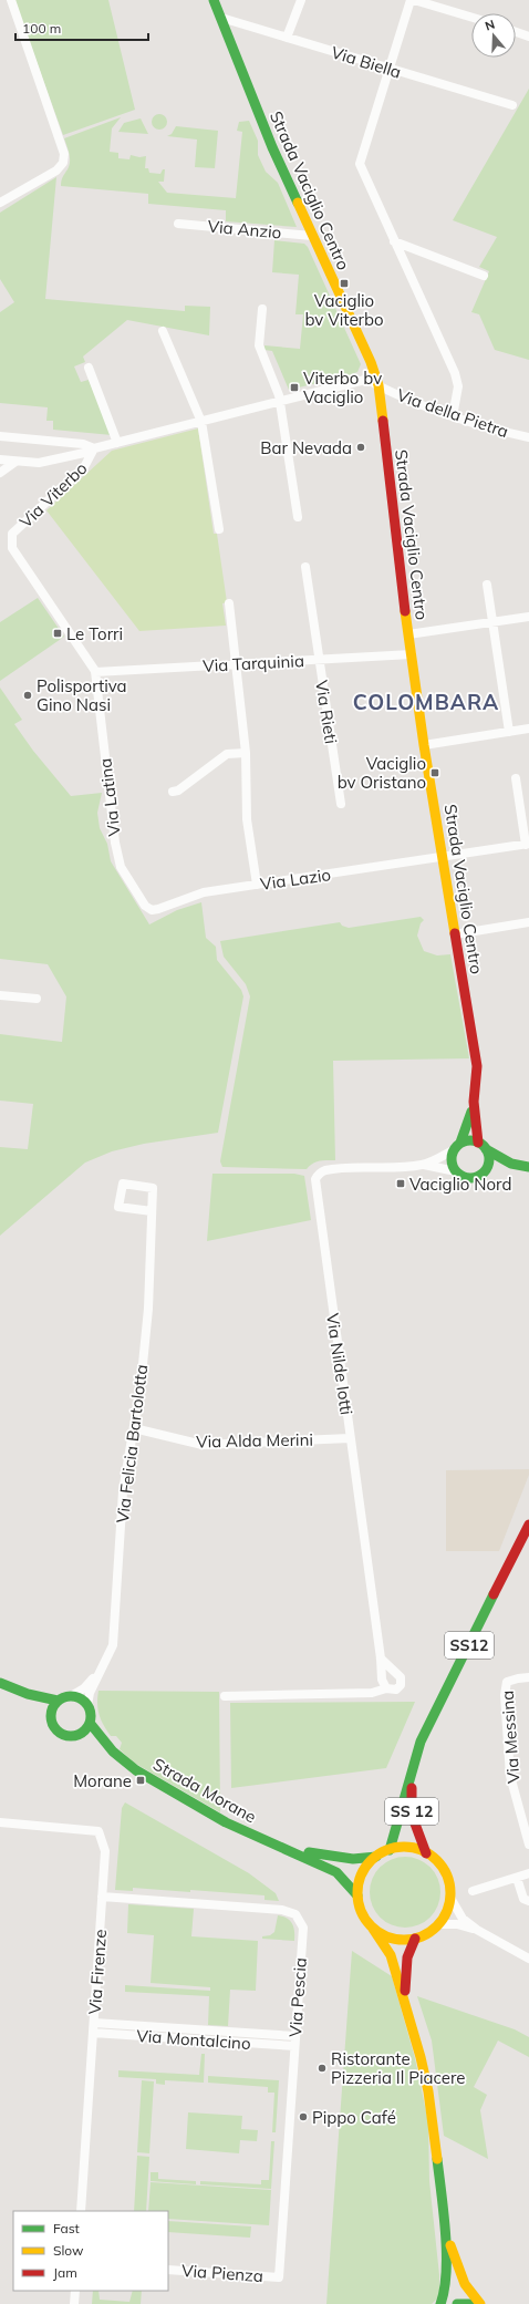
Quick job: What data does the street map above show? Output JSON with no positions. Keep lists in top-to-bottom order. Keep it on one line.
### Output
{"streets":{"street":["Via Biella","Strada Vaciglio Centro","Via Anzio","Via della Pietra","Via Viterbo","Via Tarquinia","Via Rieti","Via Latina","Via Lazio","Via Nilde Iotti","Via Alda Merini","Via Felicia Bartolotta","SS12","Via Messina","Strada Morane","SS 12","Via Firenze","Via Pescia","Via Montalcino","Via Pienza"]},"crossings":[["Via Biella","Strada Vaciglio Centro"],["Strada Vaciglio Centro","Via Anzio"],["Strada Vaciglio Centro","Via della Pietra"],["Strada Vaciglio Centro","Via Tarquinia"],["Strada Vaciglio Centro","Via Lazio"],["Strada Vaciglio Centro","Via Nilde Iotti"],["Via Viterbo","Via Tarquinia"],["Via Viterbo","Via Latina"],["Via Tarquinia","Via Rieti"],["Via Tarquinia","Via Latina"],["Via Latina","Via Lazio"],["Via Nilde Iotti","Via Alda Merini"],["Via Alda Merini","Via Felicia Bartolotta"],["Via Felicia Bartolotta","Strada Morane"],["SS12","SS 12"],["Strada Morane","SS 12"],["Via Firenze","Via Pescia"],["Via Firenze","Via Montalcino"],["Via Pescia","Via Montalcino"],["Via Pescia","Via Pienza"]],"districts":["COLOMBARA"],"places":{"transit":["Vaciglio bv Viterbo","Viterbo bv Vaciglio","Le Torri","Vaciglio bv Oristano","Vaciglio Nord","Morane"],"other":["Bar Nevada","Polisportiva Gino Nasi","Ristorante Pizzeria Il Piacere","Pippo Café"]},"legend":["Fast","Slow","Jam"],"scale_bar":"100 m","north":"top"}
